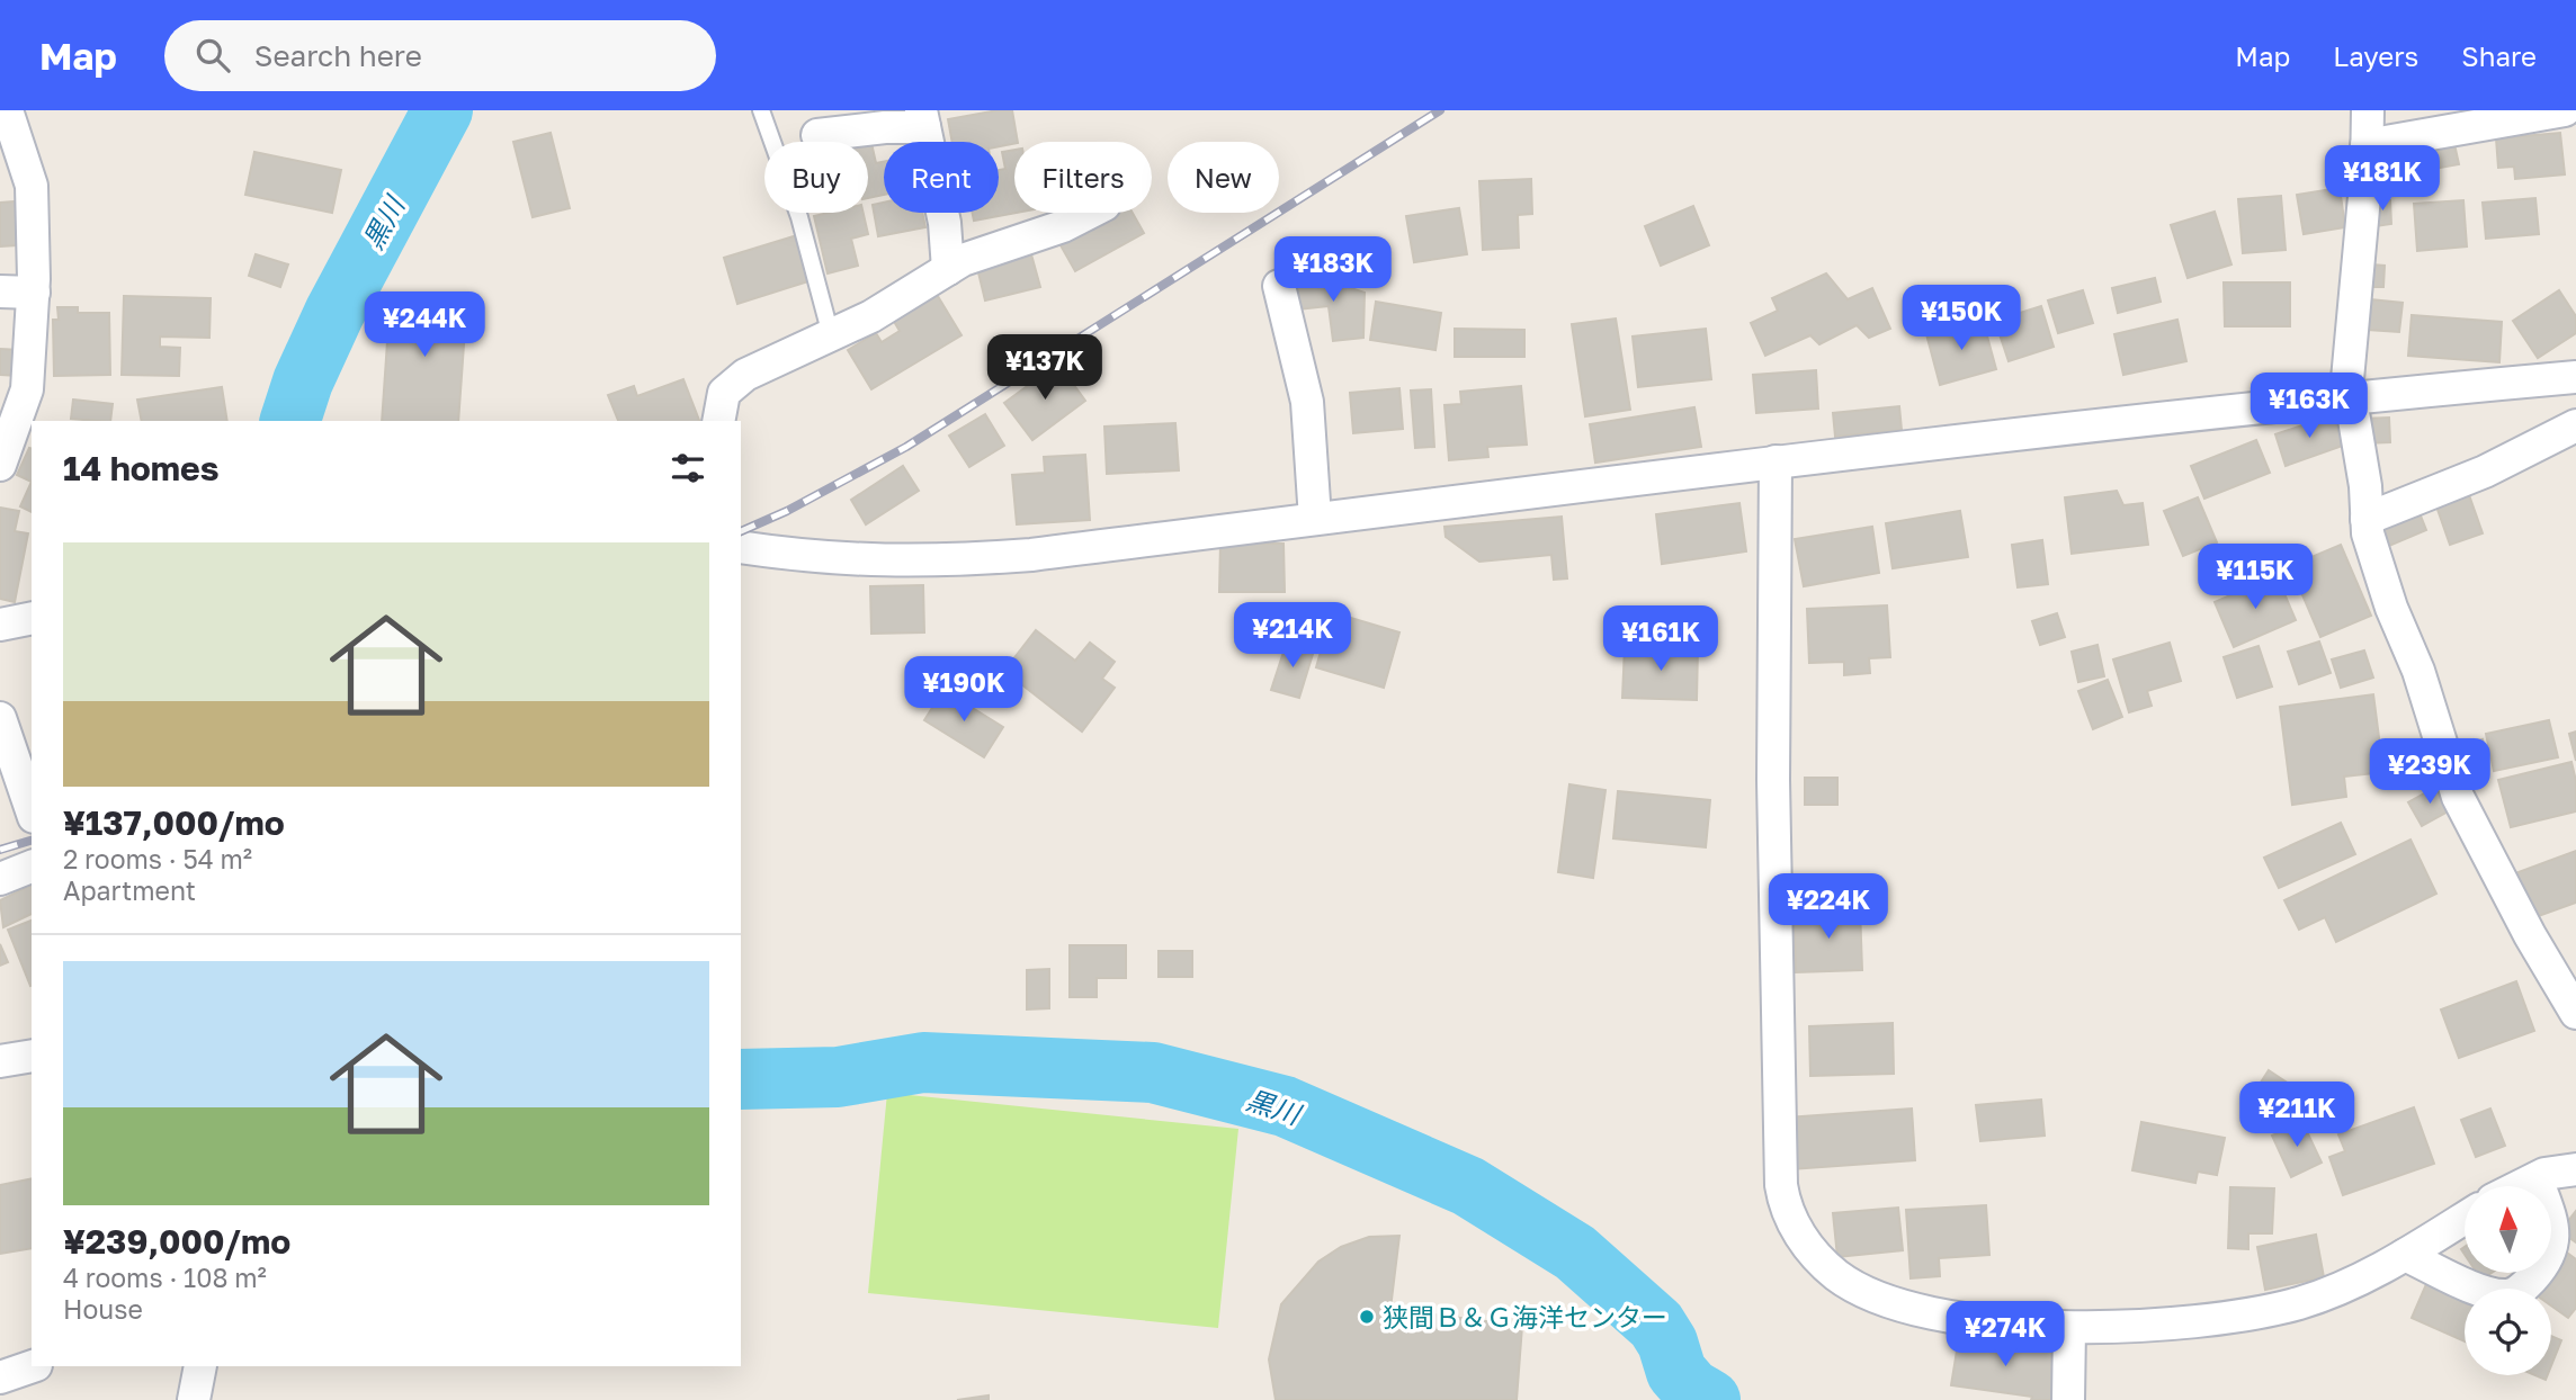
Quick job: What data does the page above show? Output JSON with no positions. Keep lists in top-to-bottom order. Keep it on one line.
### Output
{"water":["黒川"],"places":["狭間Ｂ＆Ｇ海洋センター"],"north":"top","page":{"header":"Map","search":"Search here","nav":["Map","Layers","Share"],"chip":["Buy","Rent","Filters","New"],"price":["¥181K","¥183K","¥150K","¥244K","¥137K","¥163K","¥115K","¥214K","¥161K","¥190K","¥239K","¥224K","¥211K","¥274K"],"heading":"14 homes","list":[{"name":"¥137,000/mo","note":"2 rooms · 54 m² · Apartment"},{"name":"¥239,000/mo","note":"4 rooms · 108 m² · House"}]}}
